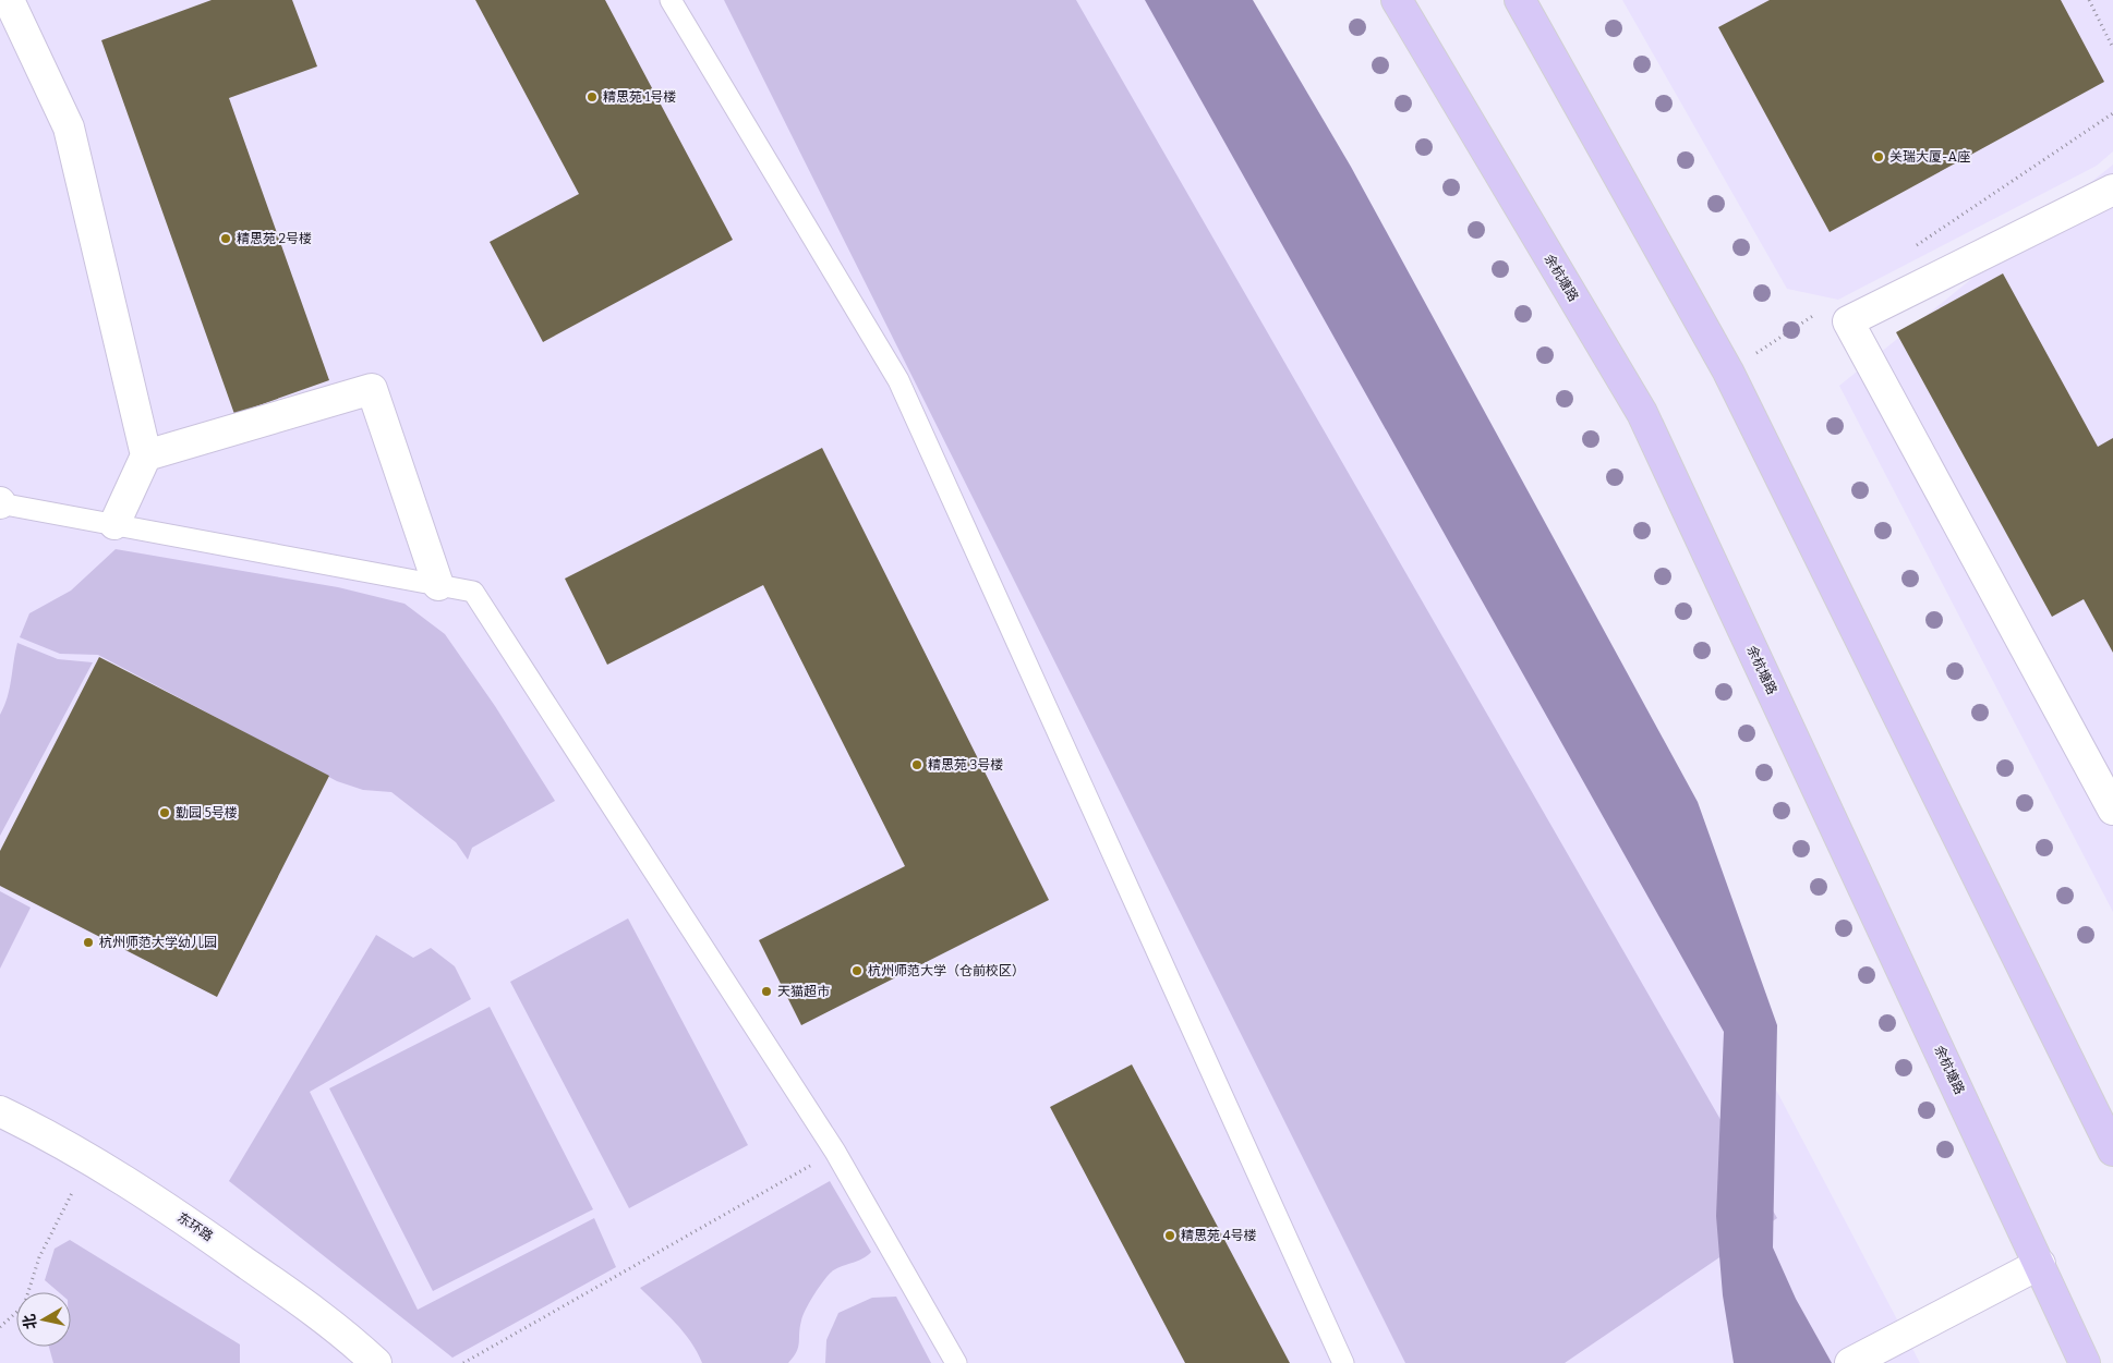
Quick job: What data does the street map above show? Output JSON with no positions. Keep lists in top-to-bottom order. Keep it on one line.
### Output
{"streets":{"main road":["余杭塘路"],"street":["东环路"]},"places":["精思苑 1号楼","关瑞大厦-A座","精思苑 2号楼","精思苑 3号楼","勤园 5号楼","杭州师范大学幼儿园","杭州师范大学（仓前校区）","天猫超市","精思苑 4号楼"],"north":"left"}
